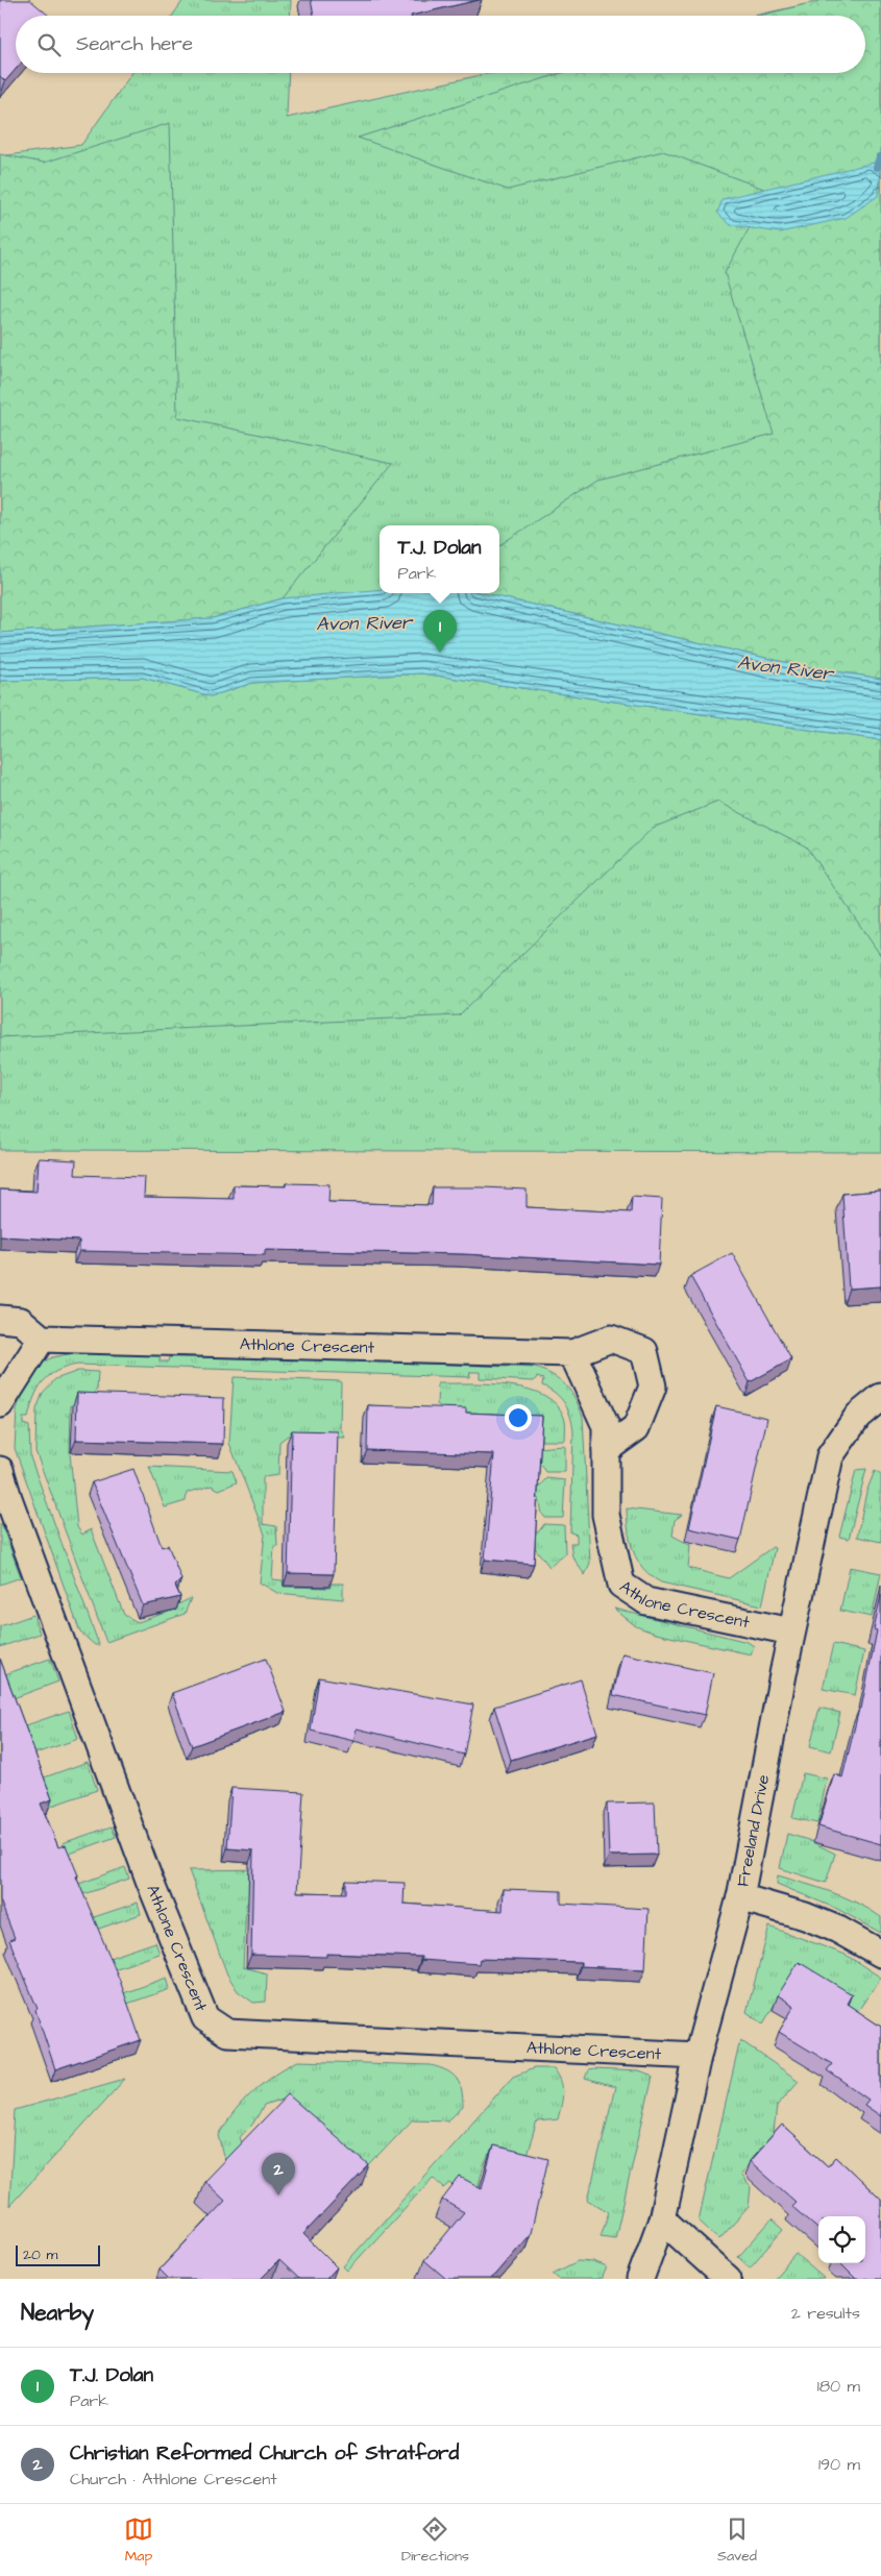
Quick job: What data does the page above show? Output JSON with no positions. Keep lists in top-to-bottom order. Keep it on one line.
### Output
{"streets":{"street":["Athlone Crescent","Freeland Drive"]},"crossings":[["Athlone Crescent","Freeland Drive"]],"water":["Avon River"],"scale_bar":"20 m","page":{"search":"Search here","popup":["T.J. Dolan","Park"],"pins":["1","2"],"scale":"20 m","heading":["Nearby","2 results"],"list":[{"mark":"1","name":"T.J. Dolan","note":"Park","value":"180 m"},{"mark":"2","name":"Christian Reformed Church of Stratford","note":"Church · Athlone Crescent","value":"190 m"}],"nav":["Map","Directions","Saved"]}}
